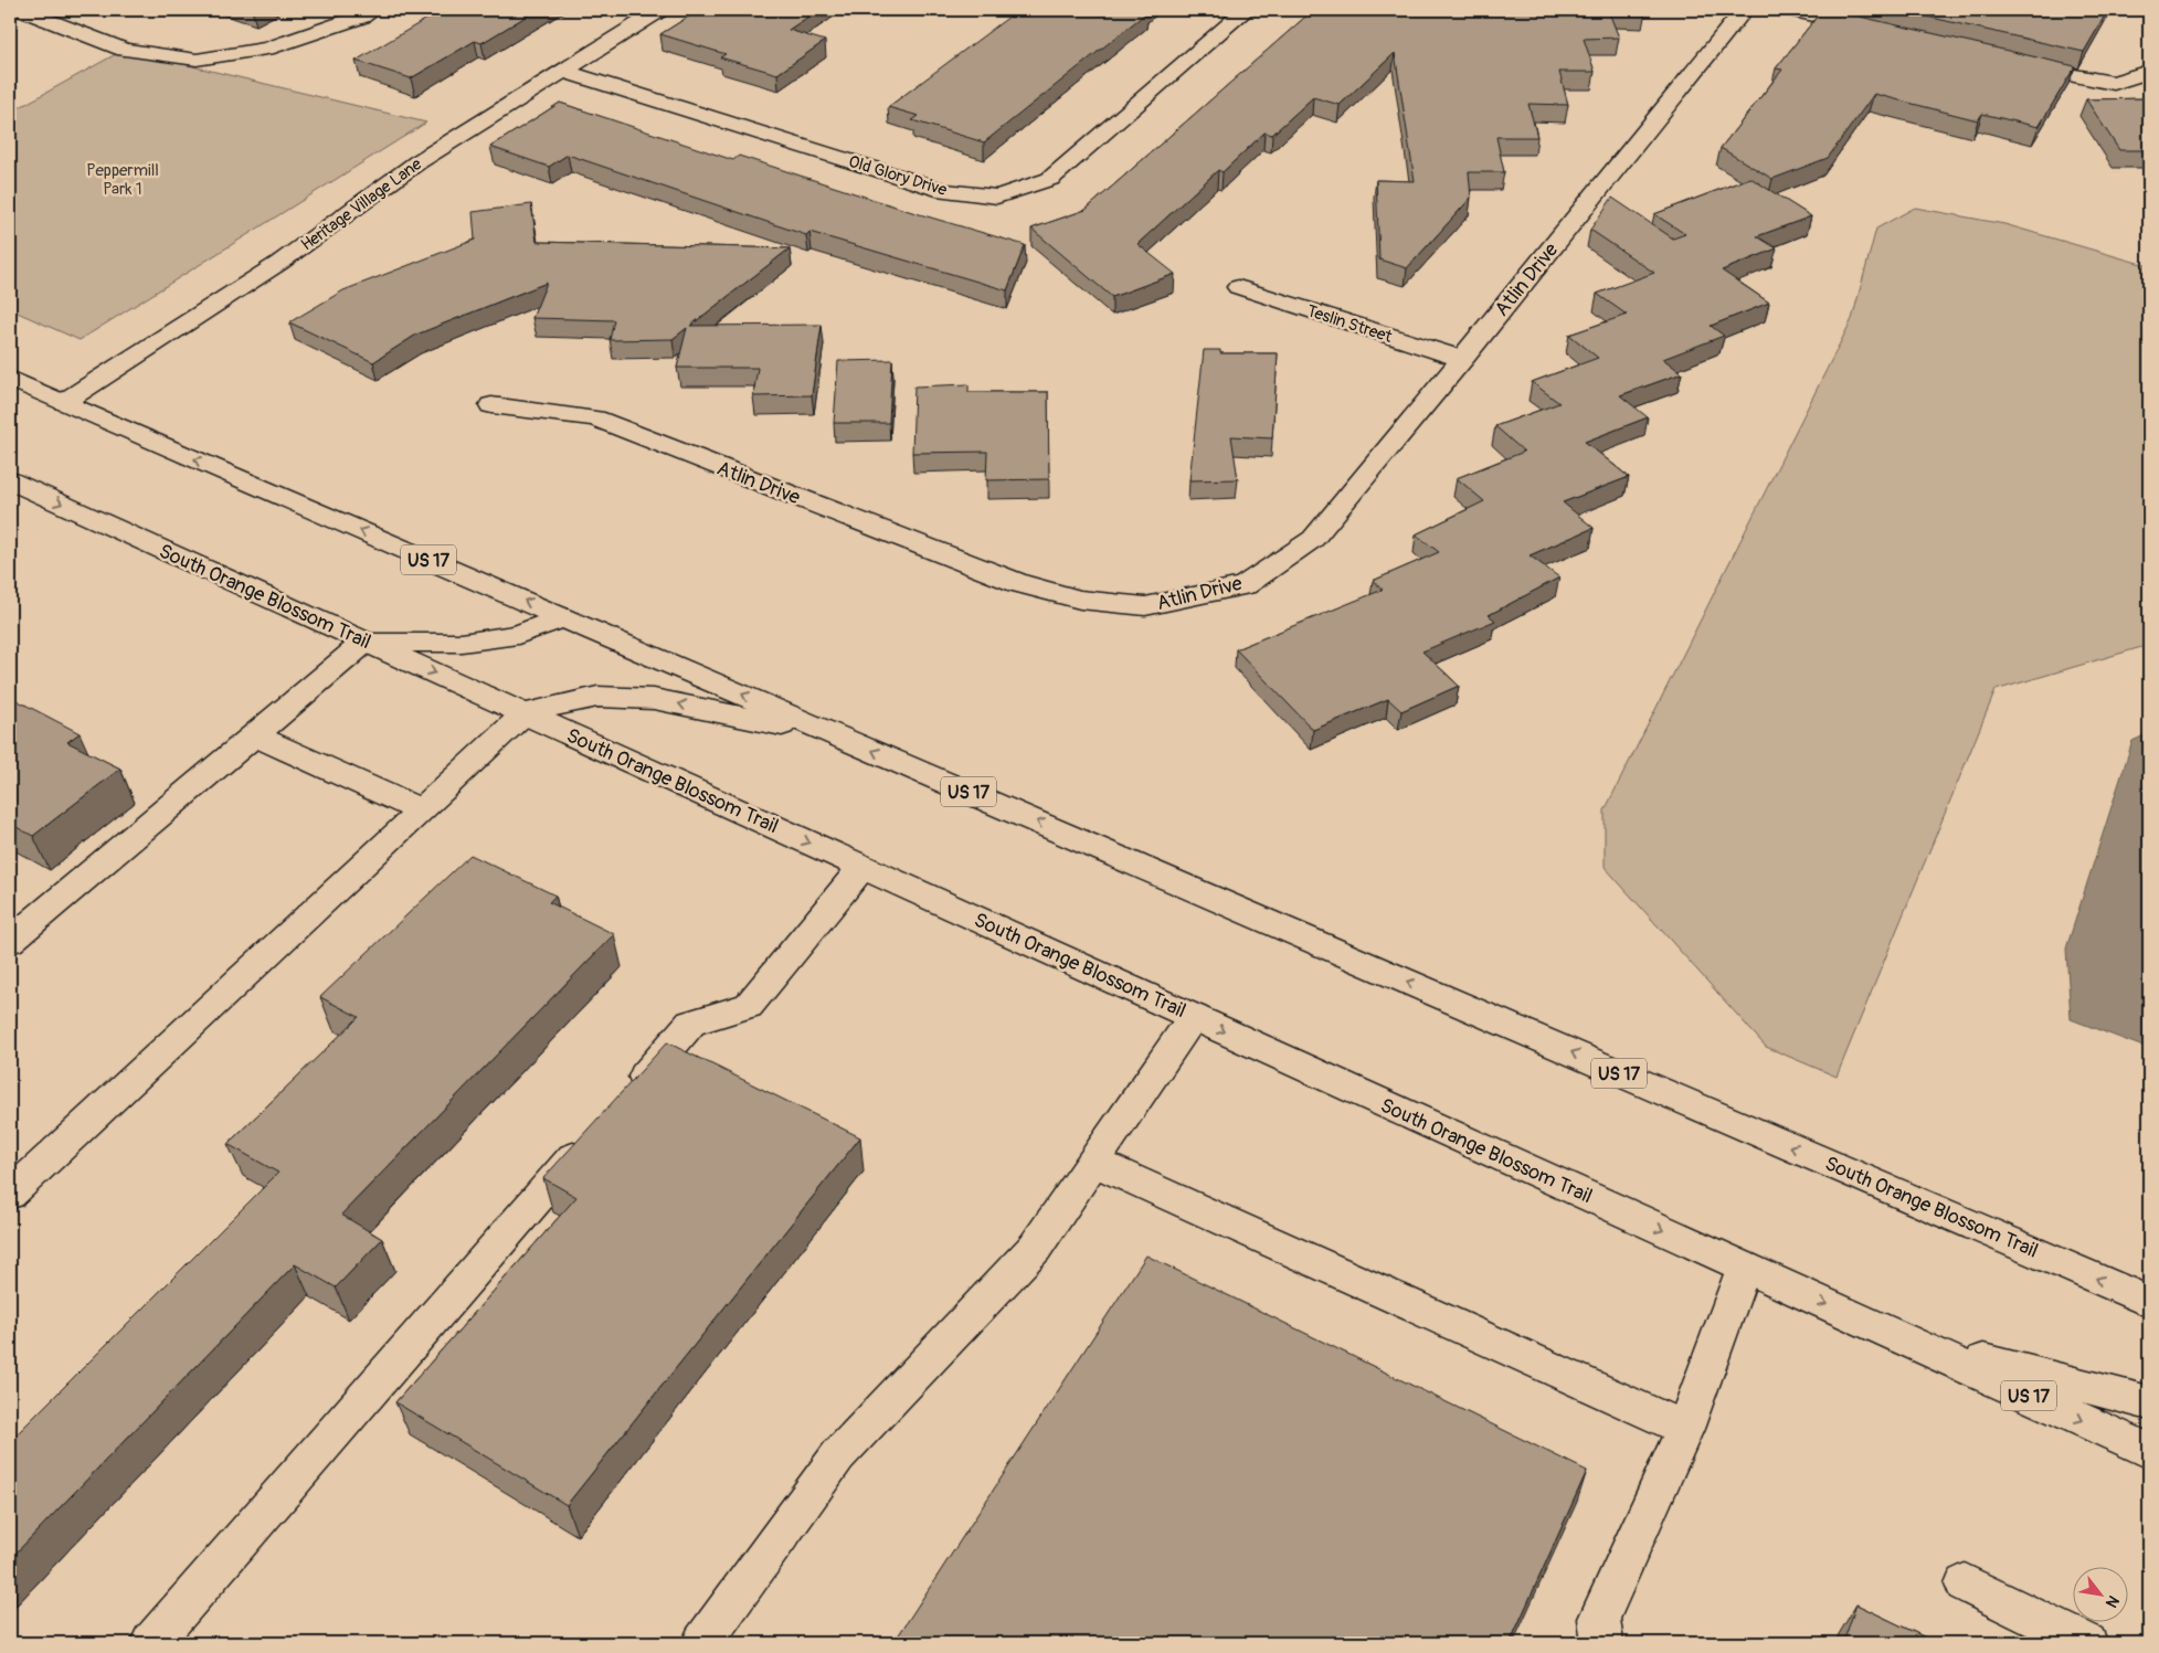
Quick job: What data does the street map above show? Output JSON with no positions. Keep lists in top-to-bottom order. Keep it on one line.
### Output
{"streets":{"street":["Old Glory Drive","Heritage Village Lane","Atlin Drive","Teslin Street","US 17","South Orange Blossom Trail"]},"crossings":[["Old Glory Drive","Heritage Village Lane"],["Heritage Village Lane","South Orange Blossom Trail"],["Atlin Drive","Teslin Street"]],"parks":["Peppermill Park 1"],"north":"bottom right"}
